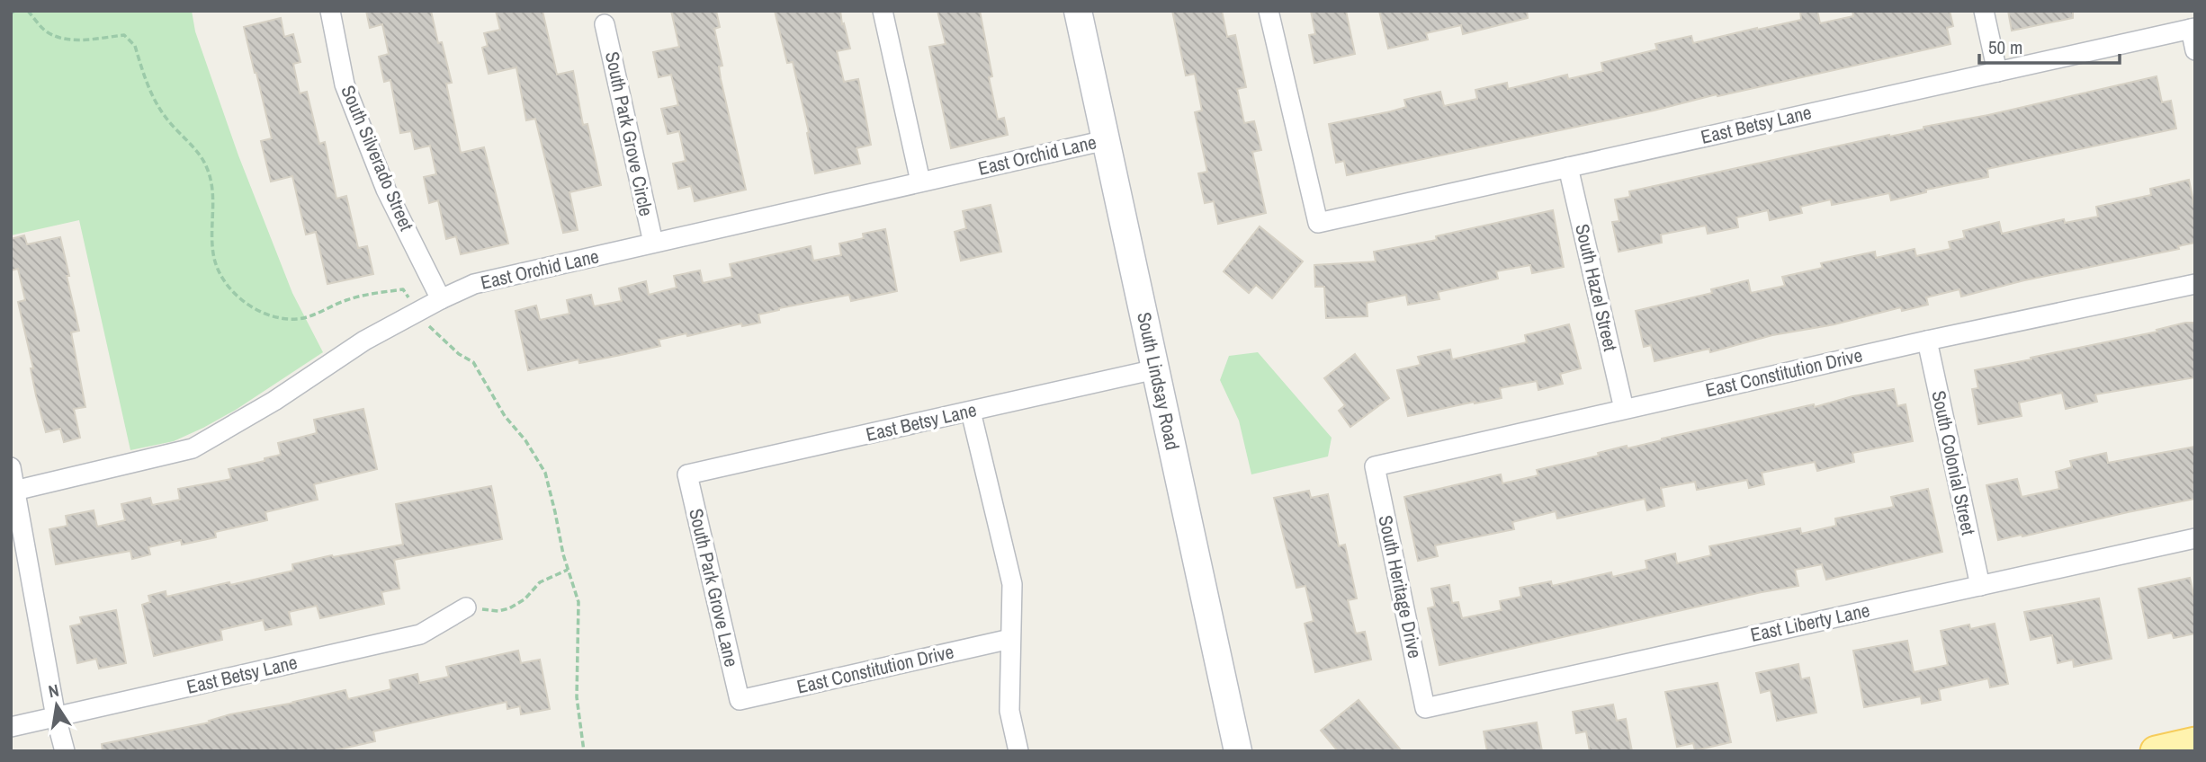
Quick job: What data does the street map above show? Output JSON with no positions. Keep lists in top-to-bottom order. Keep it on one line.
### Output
{"streets":{"main road":["South Lindsay Road"],"street":["East Betsy Lane","South Park Grove Circle","East Orchid Lane","South Silverado Street","South Hazel Street","East Constitution Drive","South Colonial Street","South Heritage Drive","South Park Grove Lane","East Liberty Lane"]},"crossings":[["East Betsy Lane","South Hazel Street"],["East Betsy Lane","South Lindsay Road"],["East Betsy Lane","South Park Grove Lane"],["South Park Grove Circle","East Orchid Lane"],["East Orchid Lane","South Silverado Street"],["East Orchid Lane","South Lindsay Road"],["South Hazel Street","East Constitution Drive"],["East Constitution Drive","South Colonial Street"],["East Constitution Drive","South Heritage Drive"],["East Constitution Drive","South Park Grove Lane"],["South Colonial Street","East Liberty Lane"],["South Heritage Drive","East Liberty Lane"]],"scale_bar":"50 m","north":"top"}
